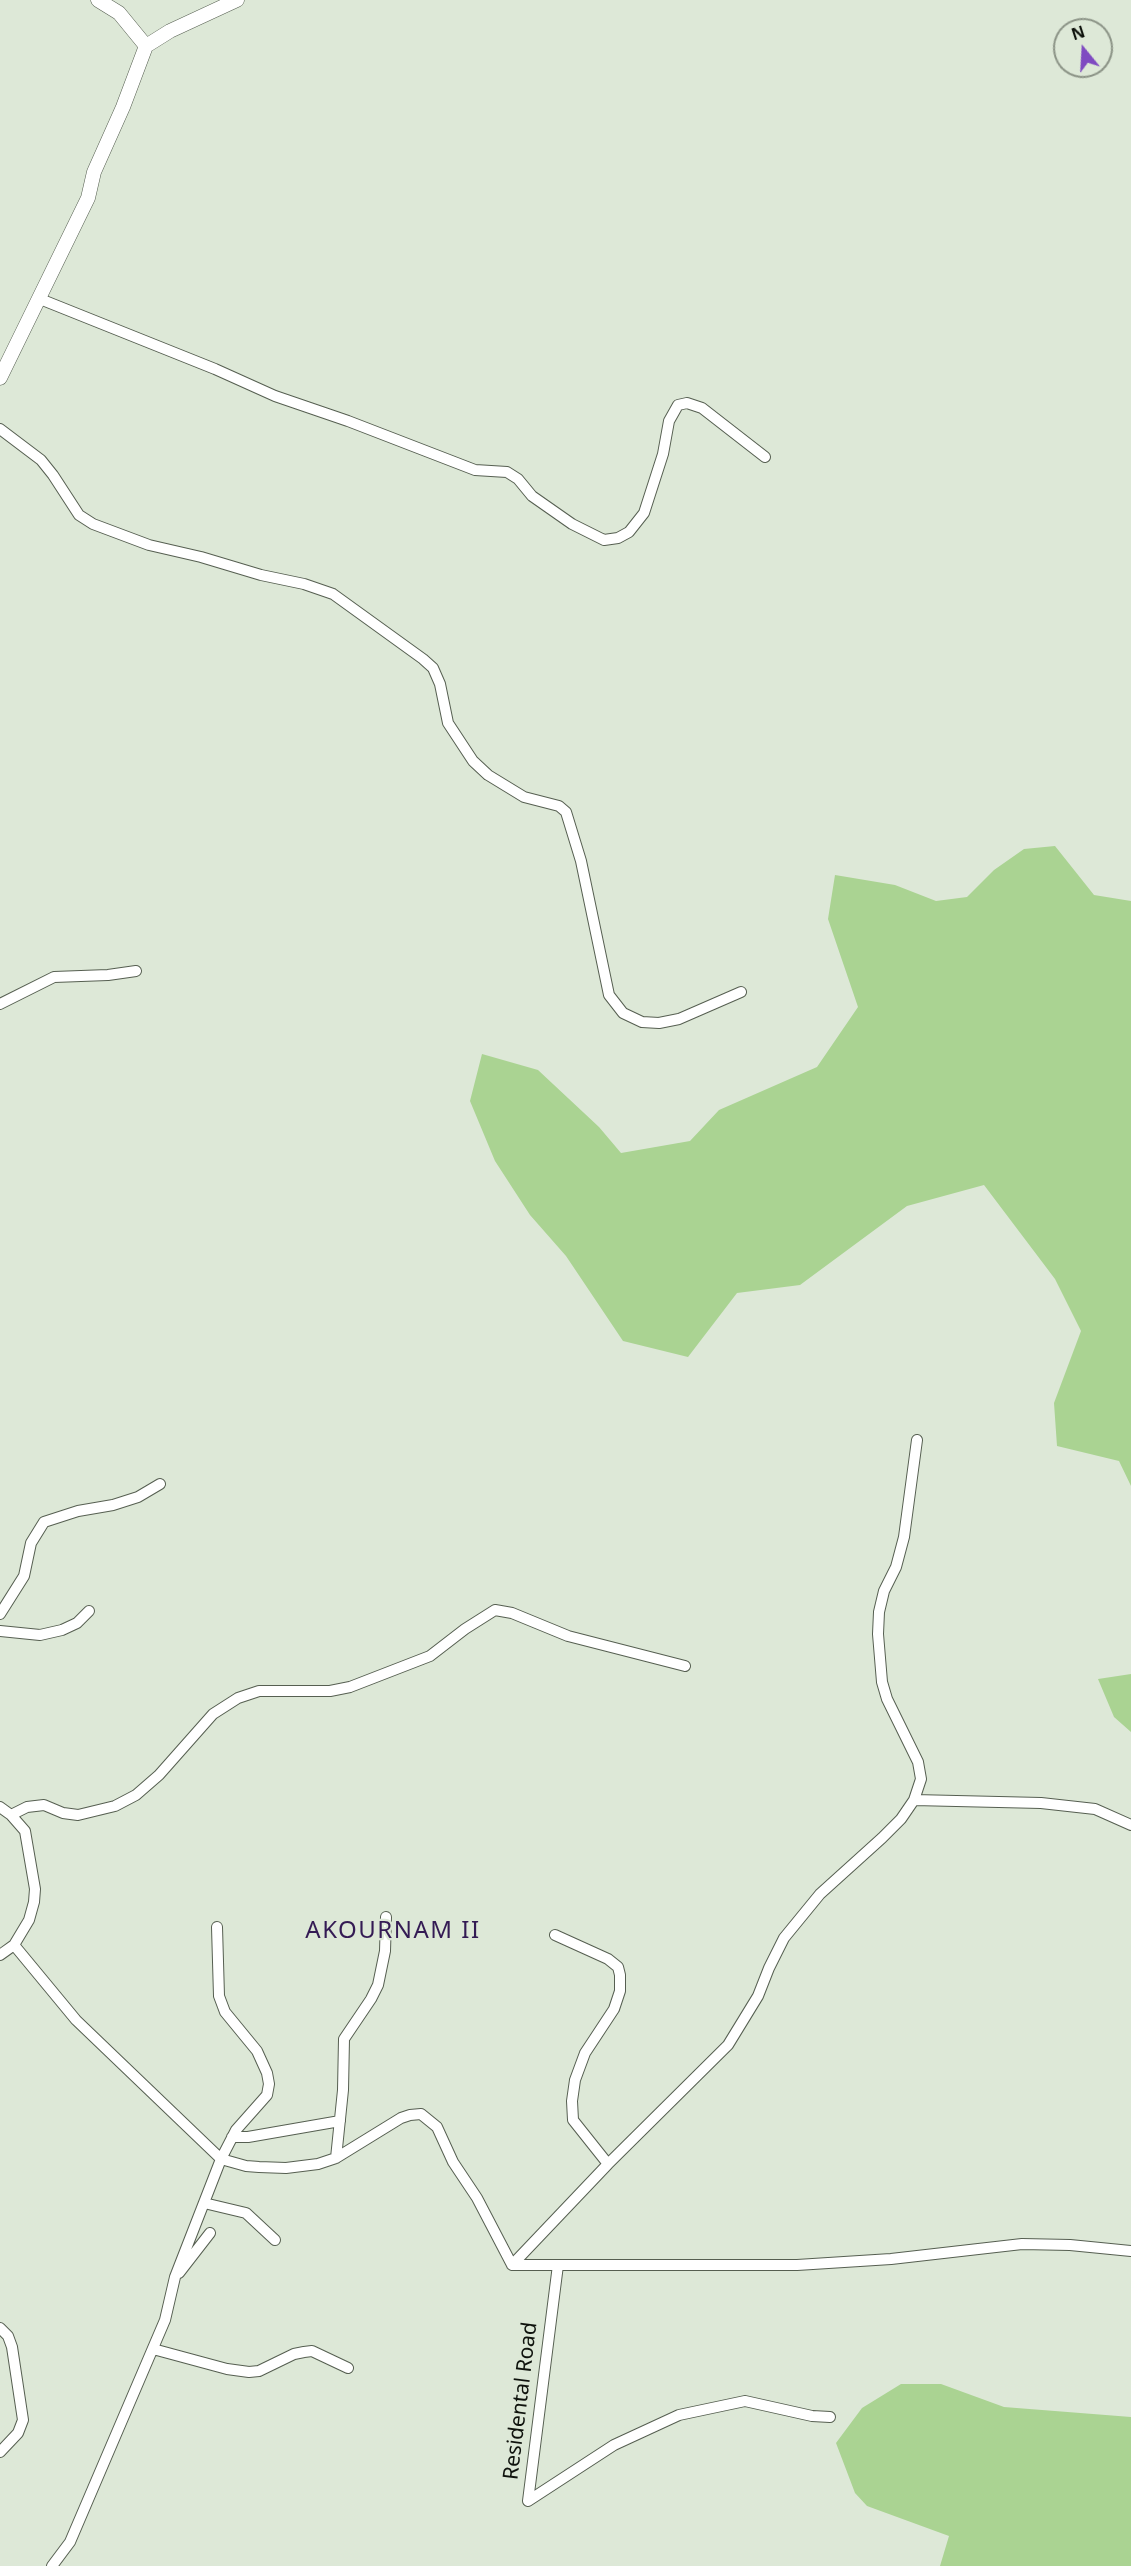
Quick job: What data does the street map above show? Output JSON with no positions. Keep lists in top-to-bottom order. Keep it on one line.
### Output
{"streets":{"street":["Residental Road"]},"districts":["AKOURNAM II"],"north":"top"}
